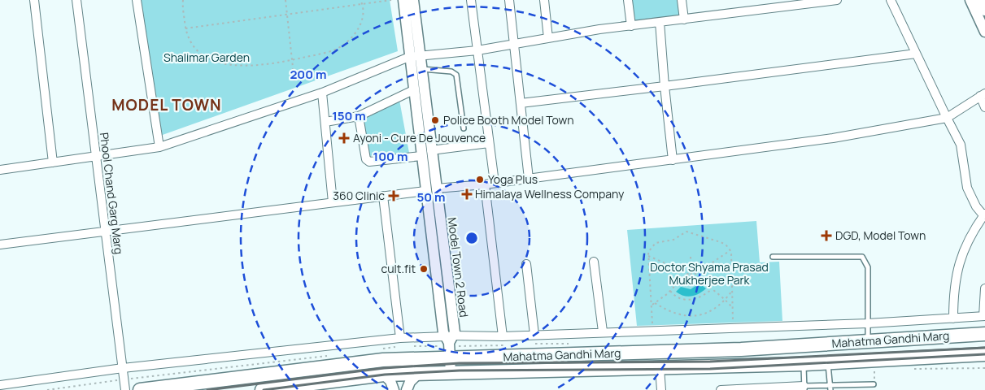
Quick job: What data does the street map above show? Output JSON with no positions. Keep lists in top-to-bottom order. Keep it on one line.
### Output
{"streets":{"main road":["Mahatma Gandhi Marg"],"street":["Phool Chand Garg Marg","Model Town 2 Road"]},"crossings":[["Model Town 2 Road","Mahatma Gandhi Marg"]],"districts":["MODEL TOWN"],"parks":["Shalimar Garden","Doctor Shyama Prasad Mukherjee Park"],"places":{"other":["Police Booth Model Town","Yoga Plus","cult.fit"],"health":["Ayoni - Cure De Jouvence","Himalaya Wellness Company","360 Clinic","DGD, Model Town"]},"rings":["200 m","150 m","100 m","50 m"]}
